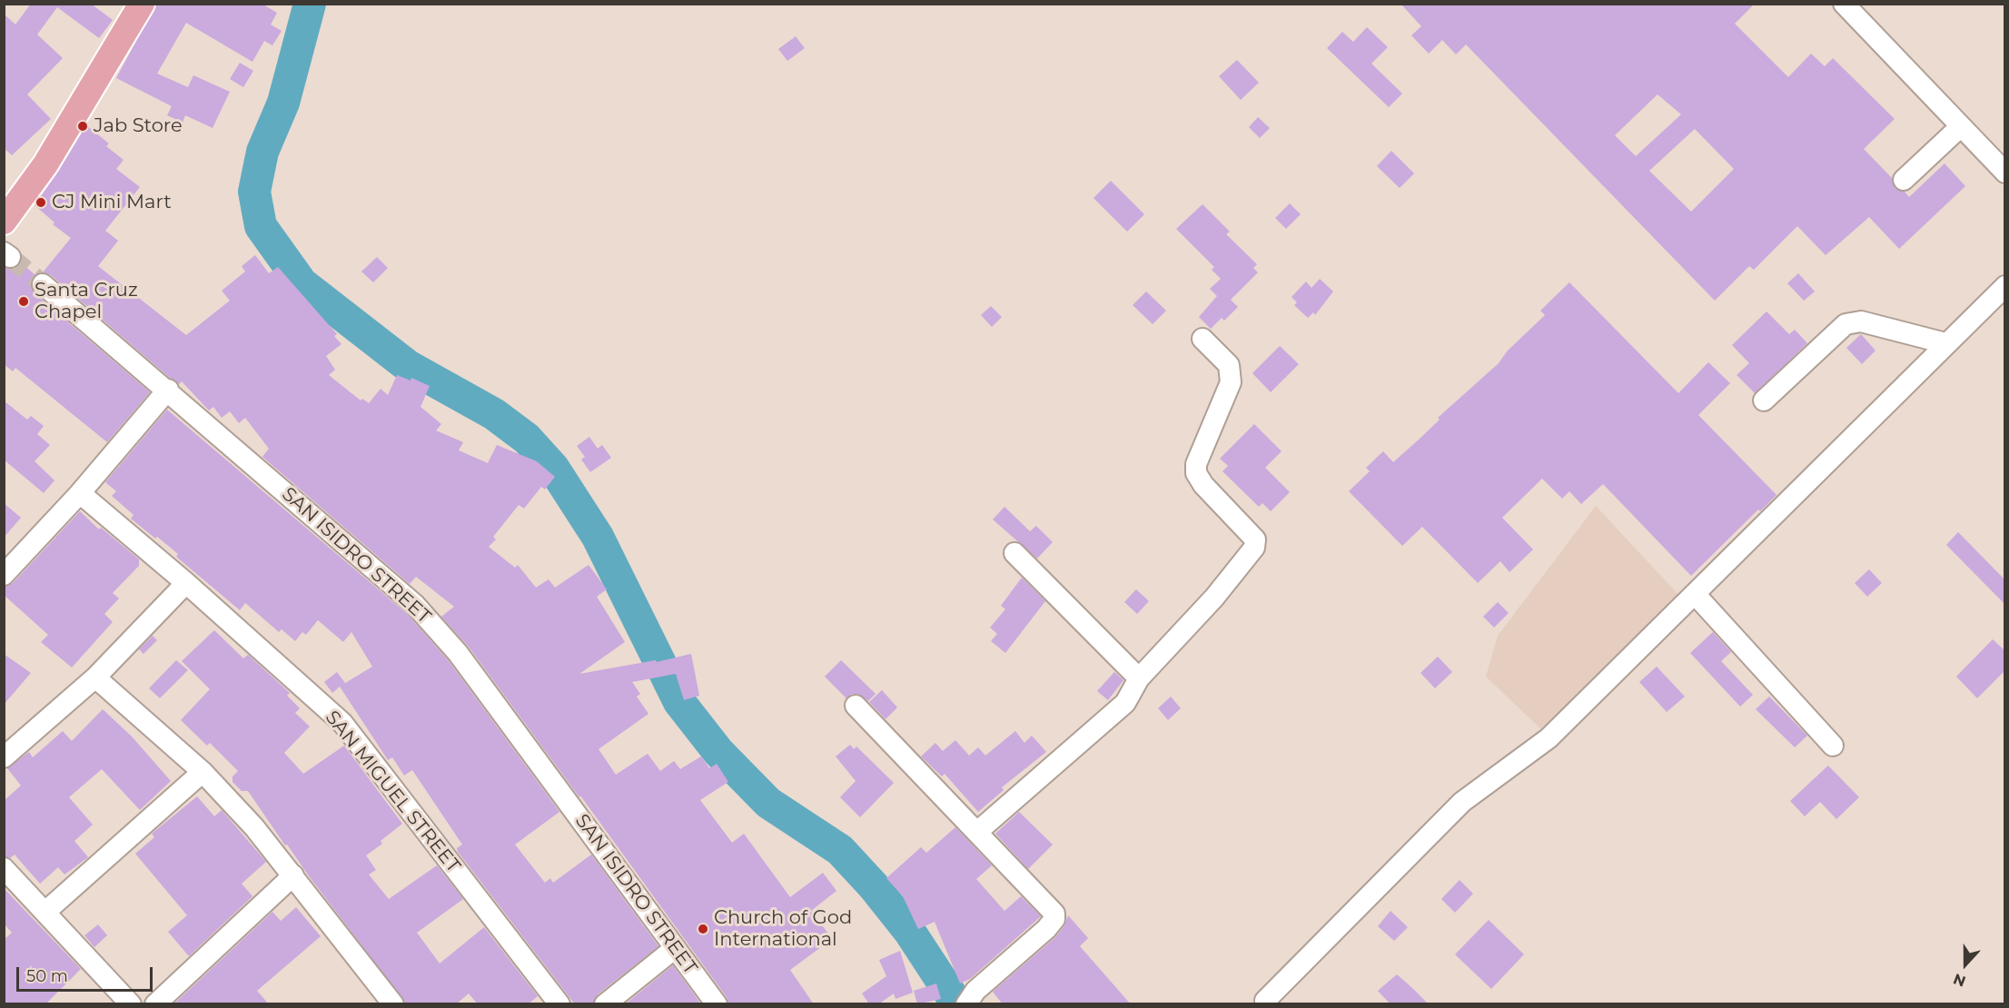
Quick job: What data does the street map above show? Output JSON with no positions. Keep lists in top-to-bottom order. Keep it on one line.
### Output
{"streets":{"street":["SAN ISIDRO STREET","SAN MIGUEL STREET"]},"places":["Jab Store","CJ Mini Mart","Santa Cruz Chapel","Church of God International"],"scale_bar":"50 m","north":"bottom"}
